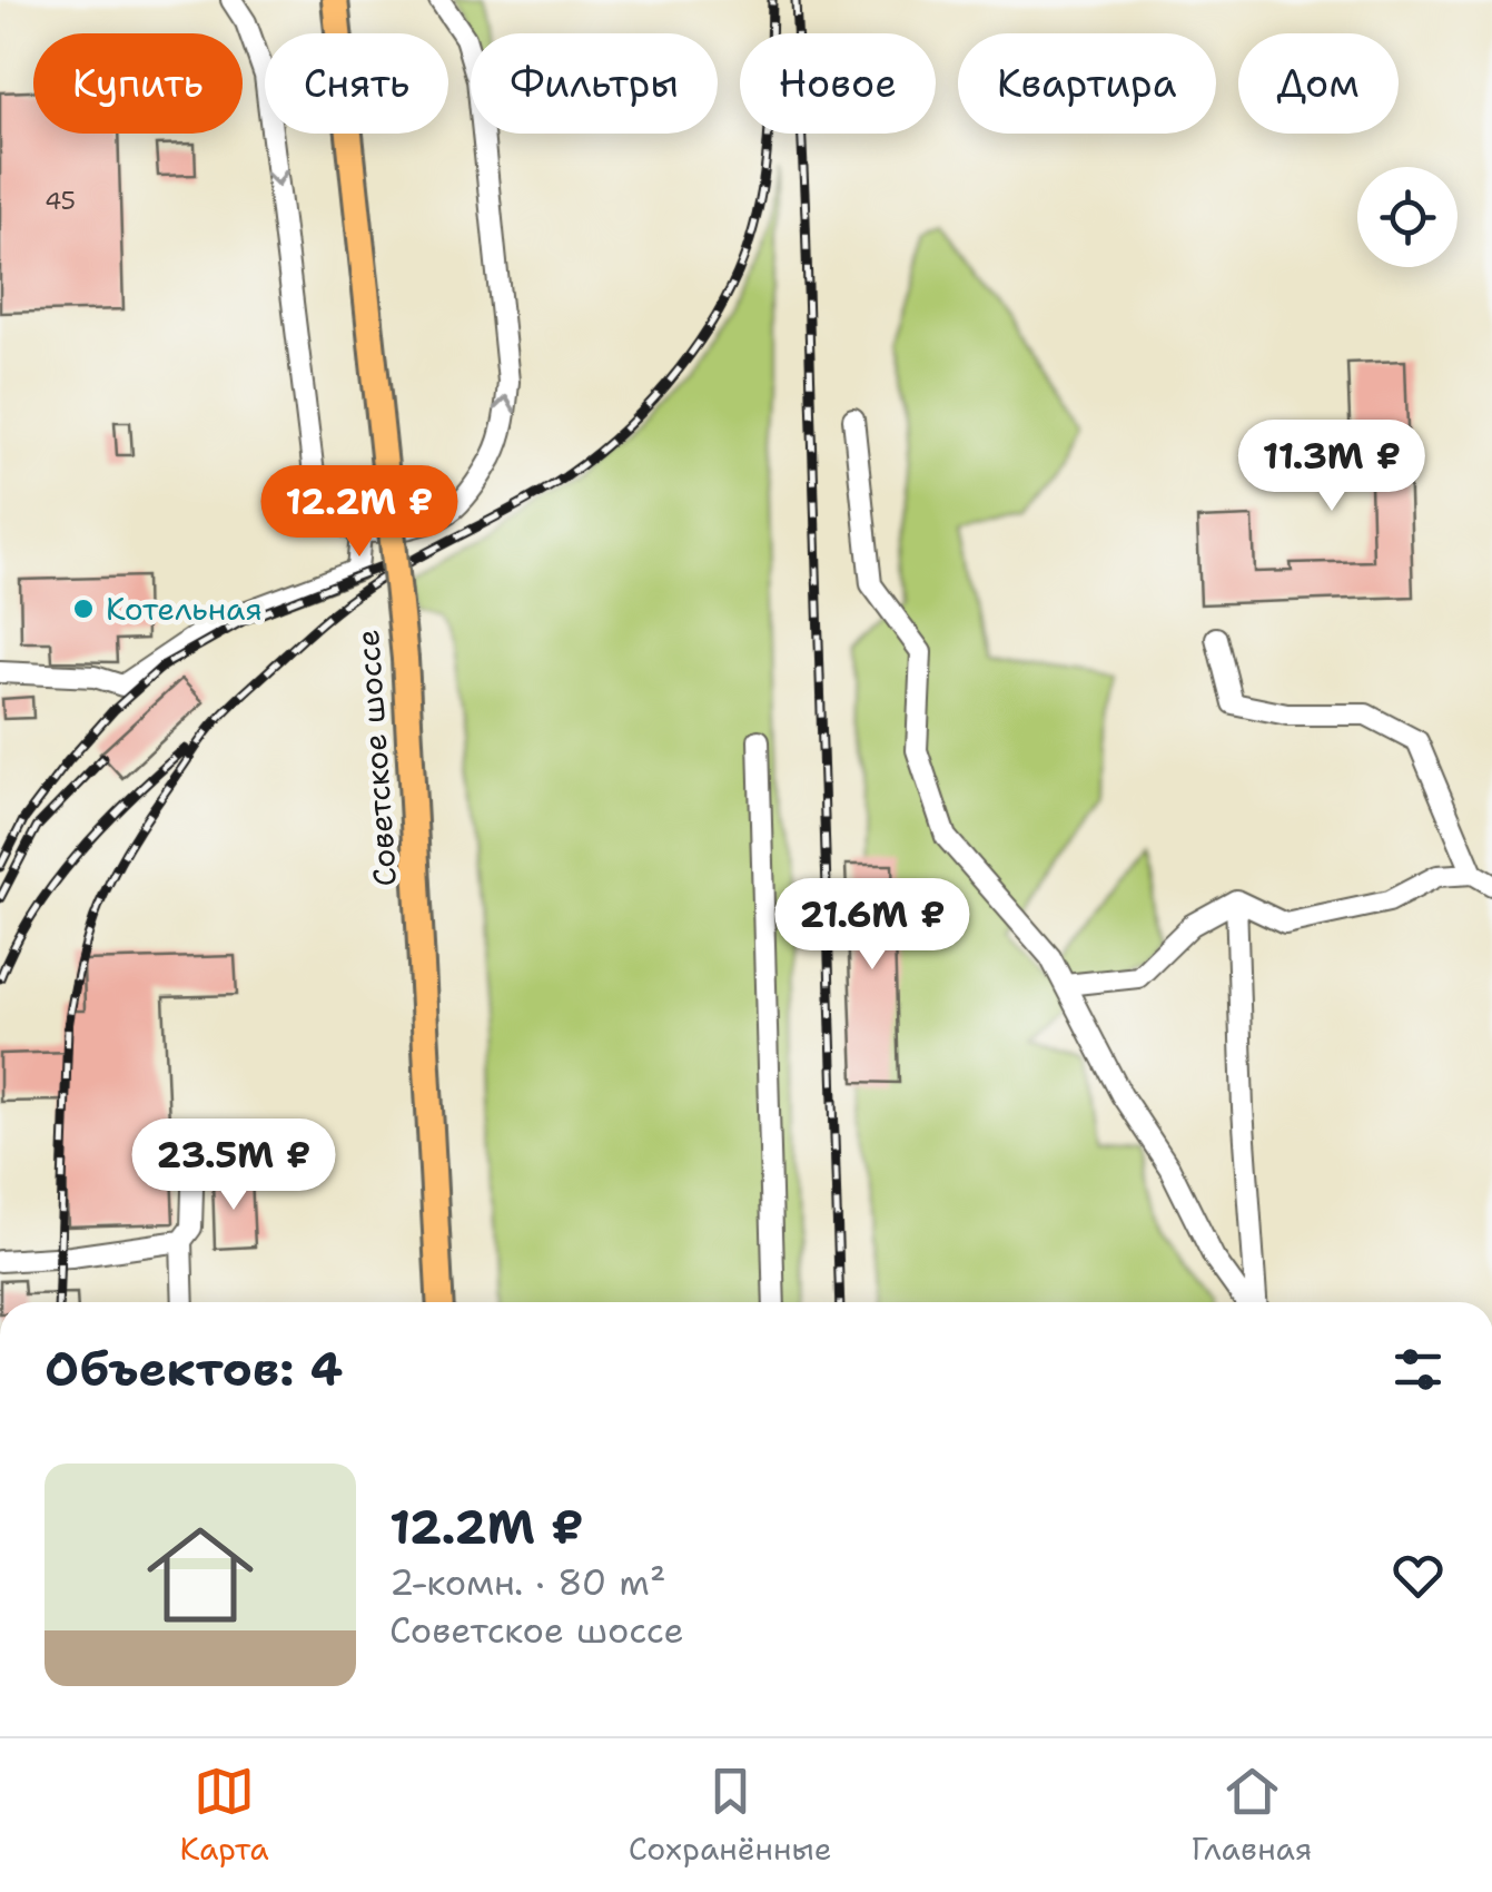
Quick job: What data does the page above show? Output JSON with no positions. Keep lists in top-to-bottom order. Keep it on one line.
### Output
{"streets":{"main road":["Советское шоссе"]},"places":["Котельная"],"house_numbers":["45"],"page":{"chip":["Купить","Снять","Фильтры","Новое","Квартира","Дом"],"price":["11.3M ₽","12.2M ₽","21.6M ₽","23.5M ₽"],"heading":"Объектов: 4","list":[{"name":"12.2M ₽","note":"2-комн. · 80 m² · Советское шоссе"}],"tabs":["Карта","Сохранённые","Главная"]}}
